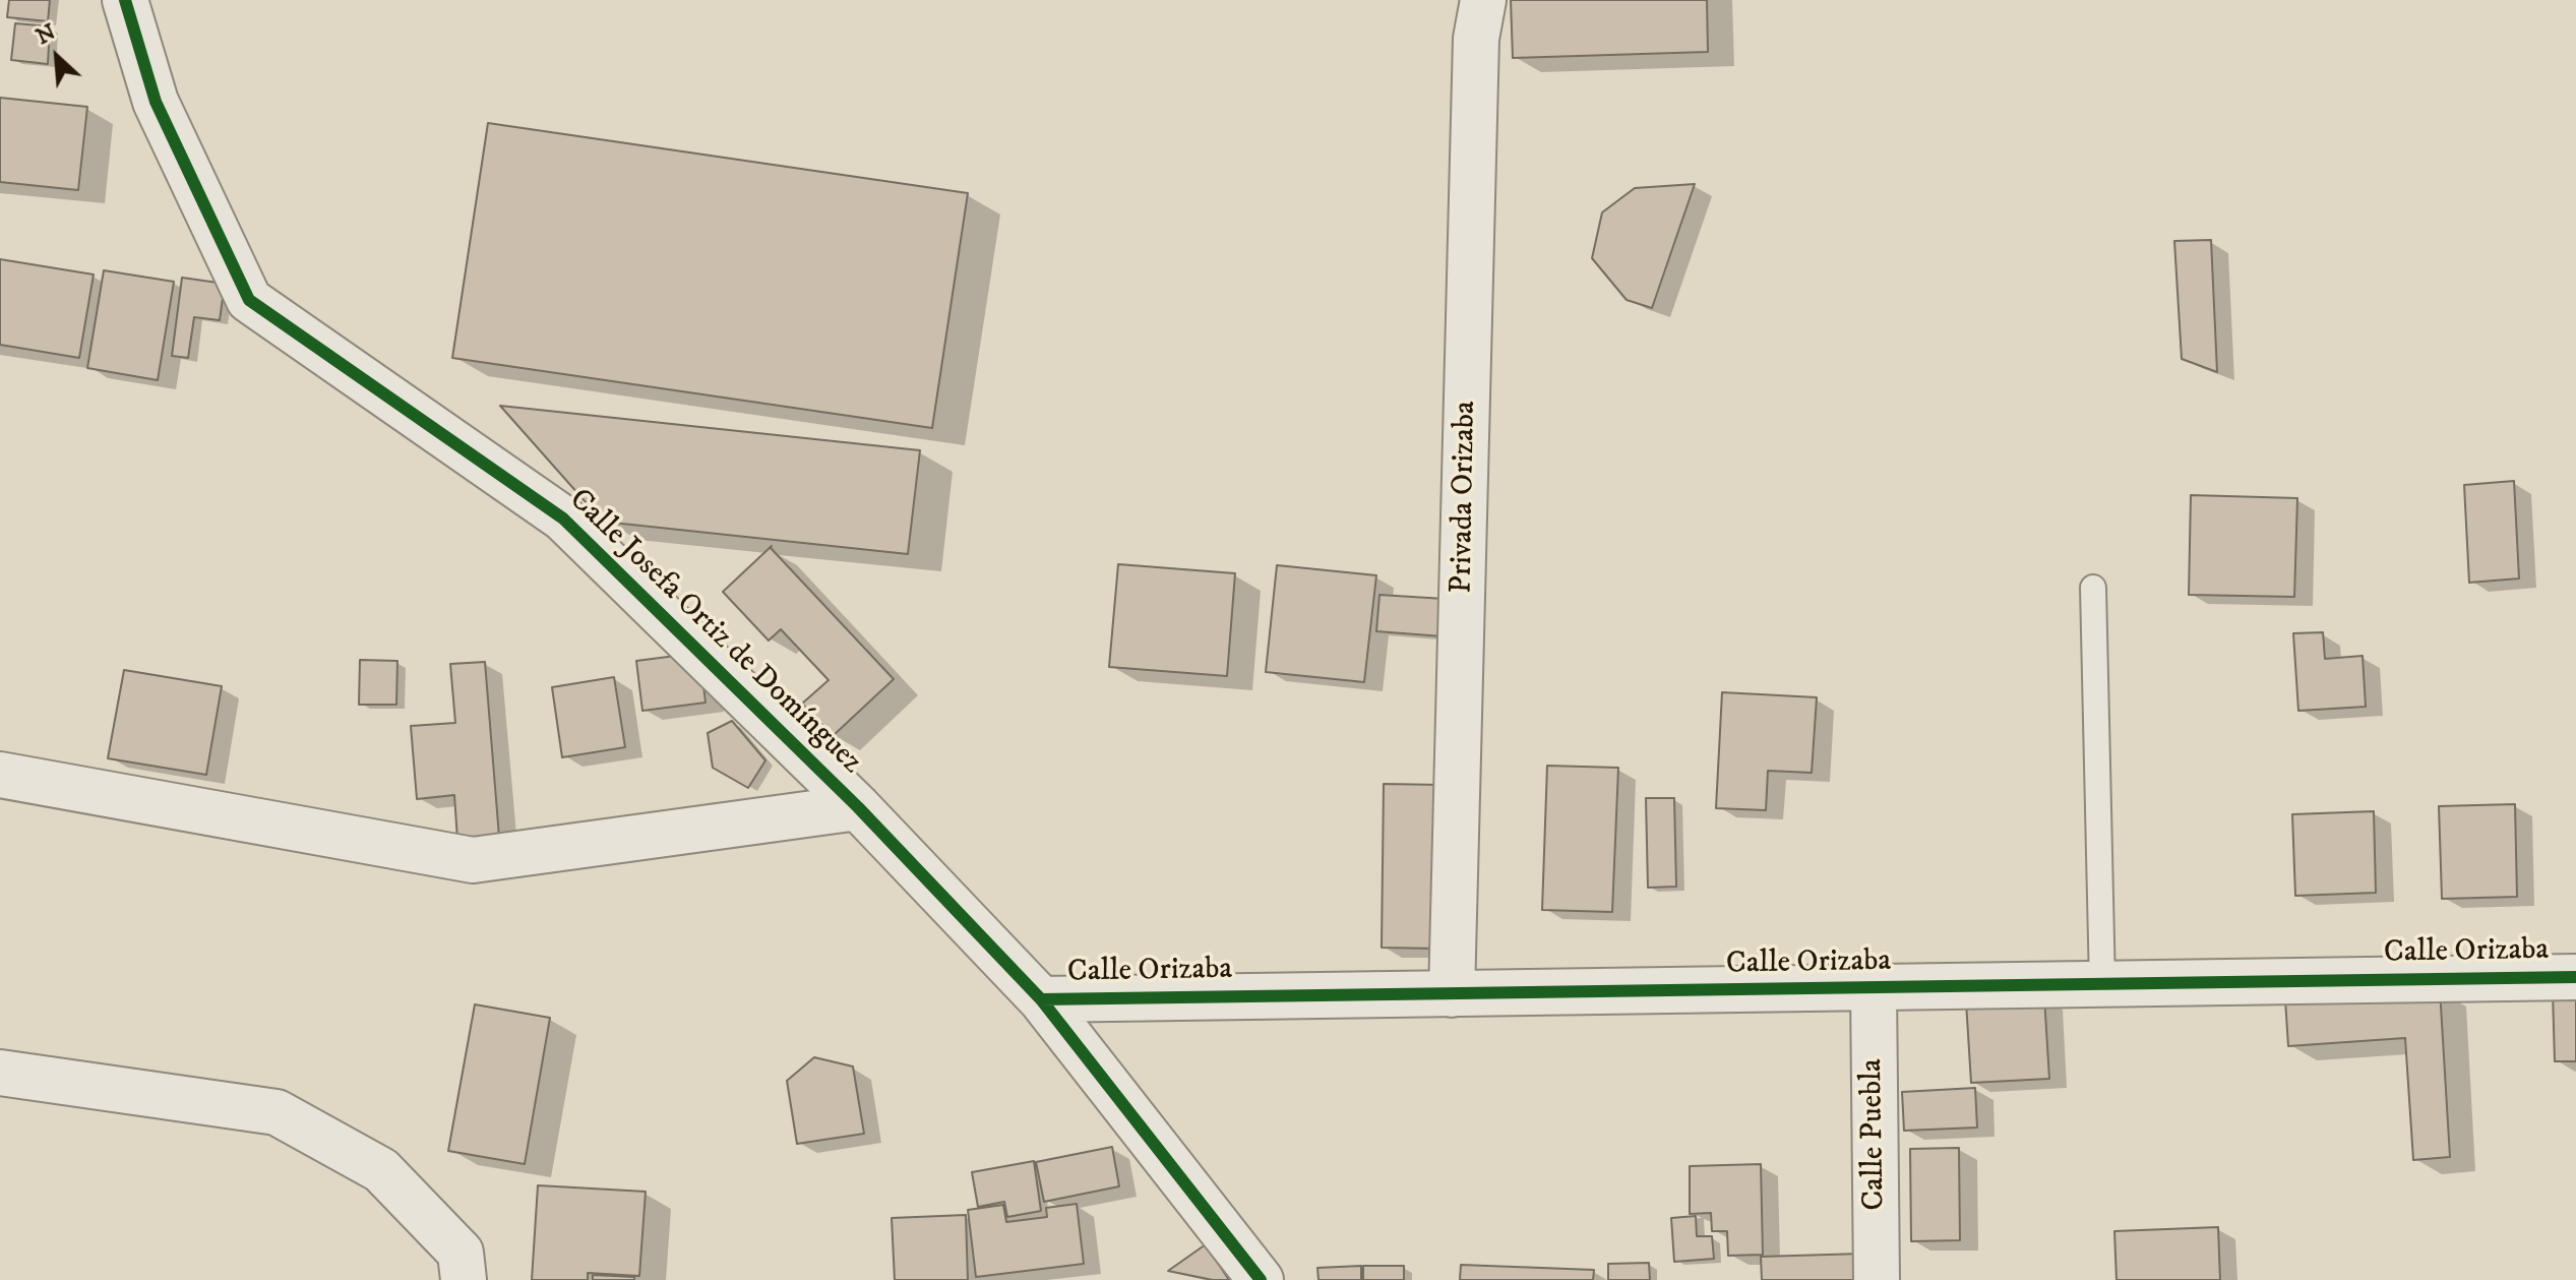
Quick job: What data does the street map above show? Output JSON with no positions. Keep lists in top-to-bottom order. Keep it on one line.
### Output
{"streets":{"street":["Privada Orizaba","Calle Josefa Ortiz de Domínguez","Calle Orizaba","Calle Puebla"]},"crossings":[["Privada Orizaba","Calle Orizaba"],["Calle Josefa Ortiz de Domínguez","Calle Orizaba"],["Calle Orizaba","Calle Puebla"]],"north":"top left"}
